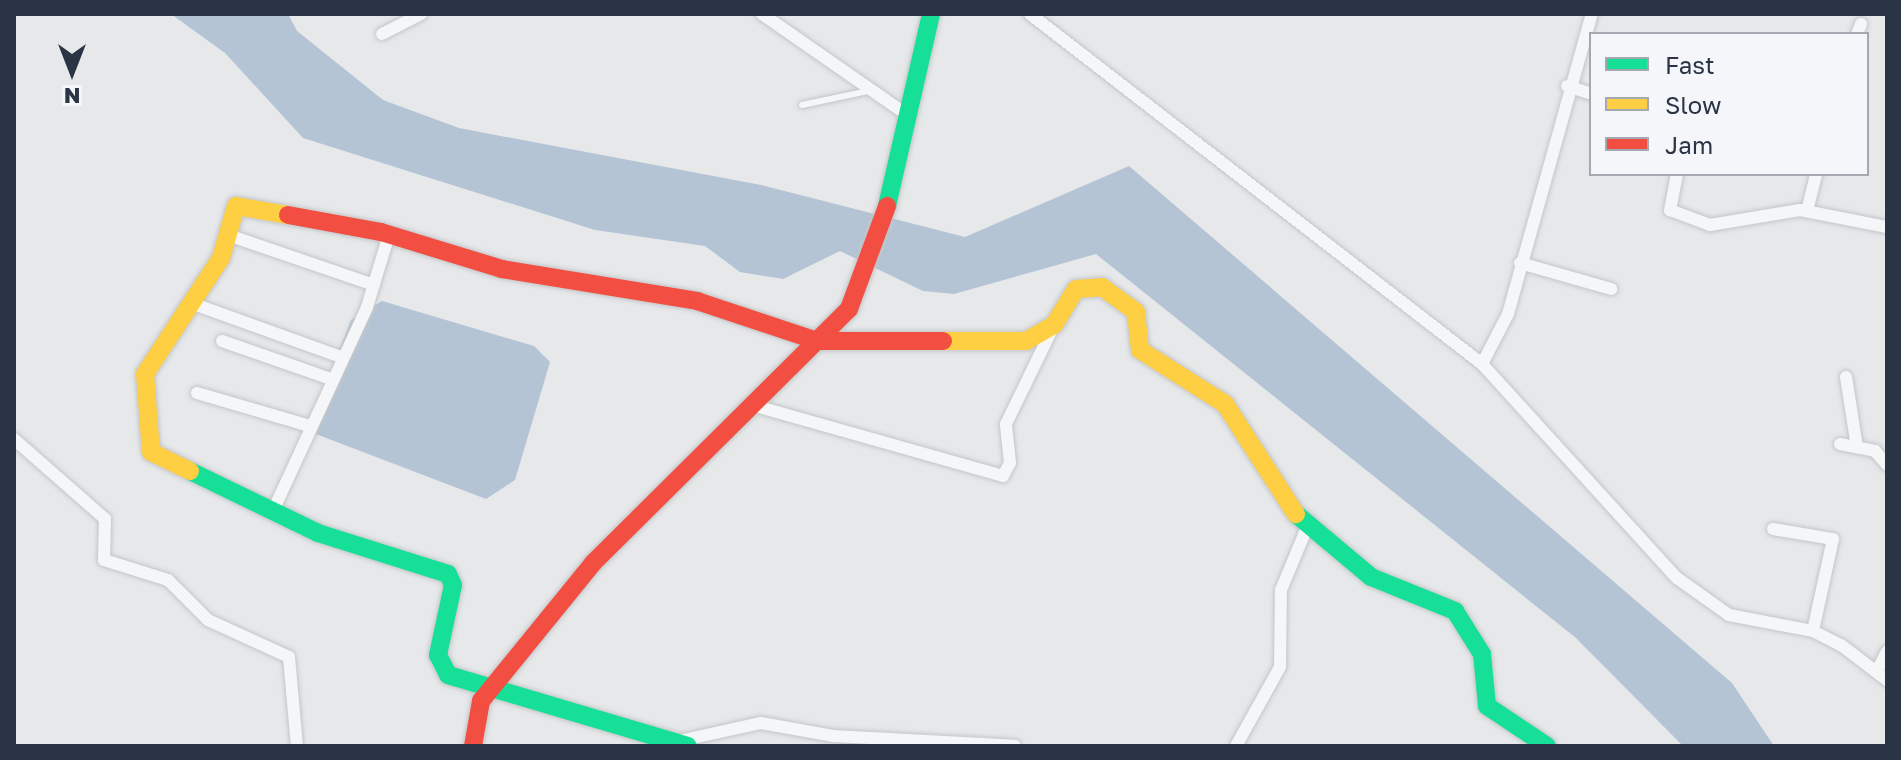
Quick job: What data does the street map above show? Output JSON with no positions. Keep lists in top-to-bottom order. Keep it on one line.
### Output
{"legend":["Fast","Slow","Jam"],"north":"bottom"}
